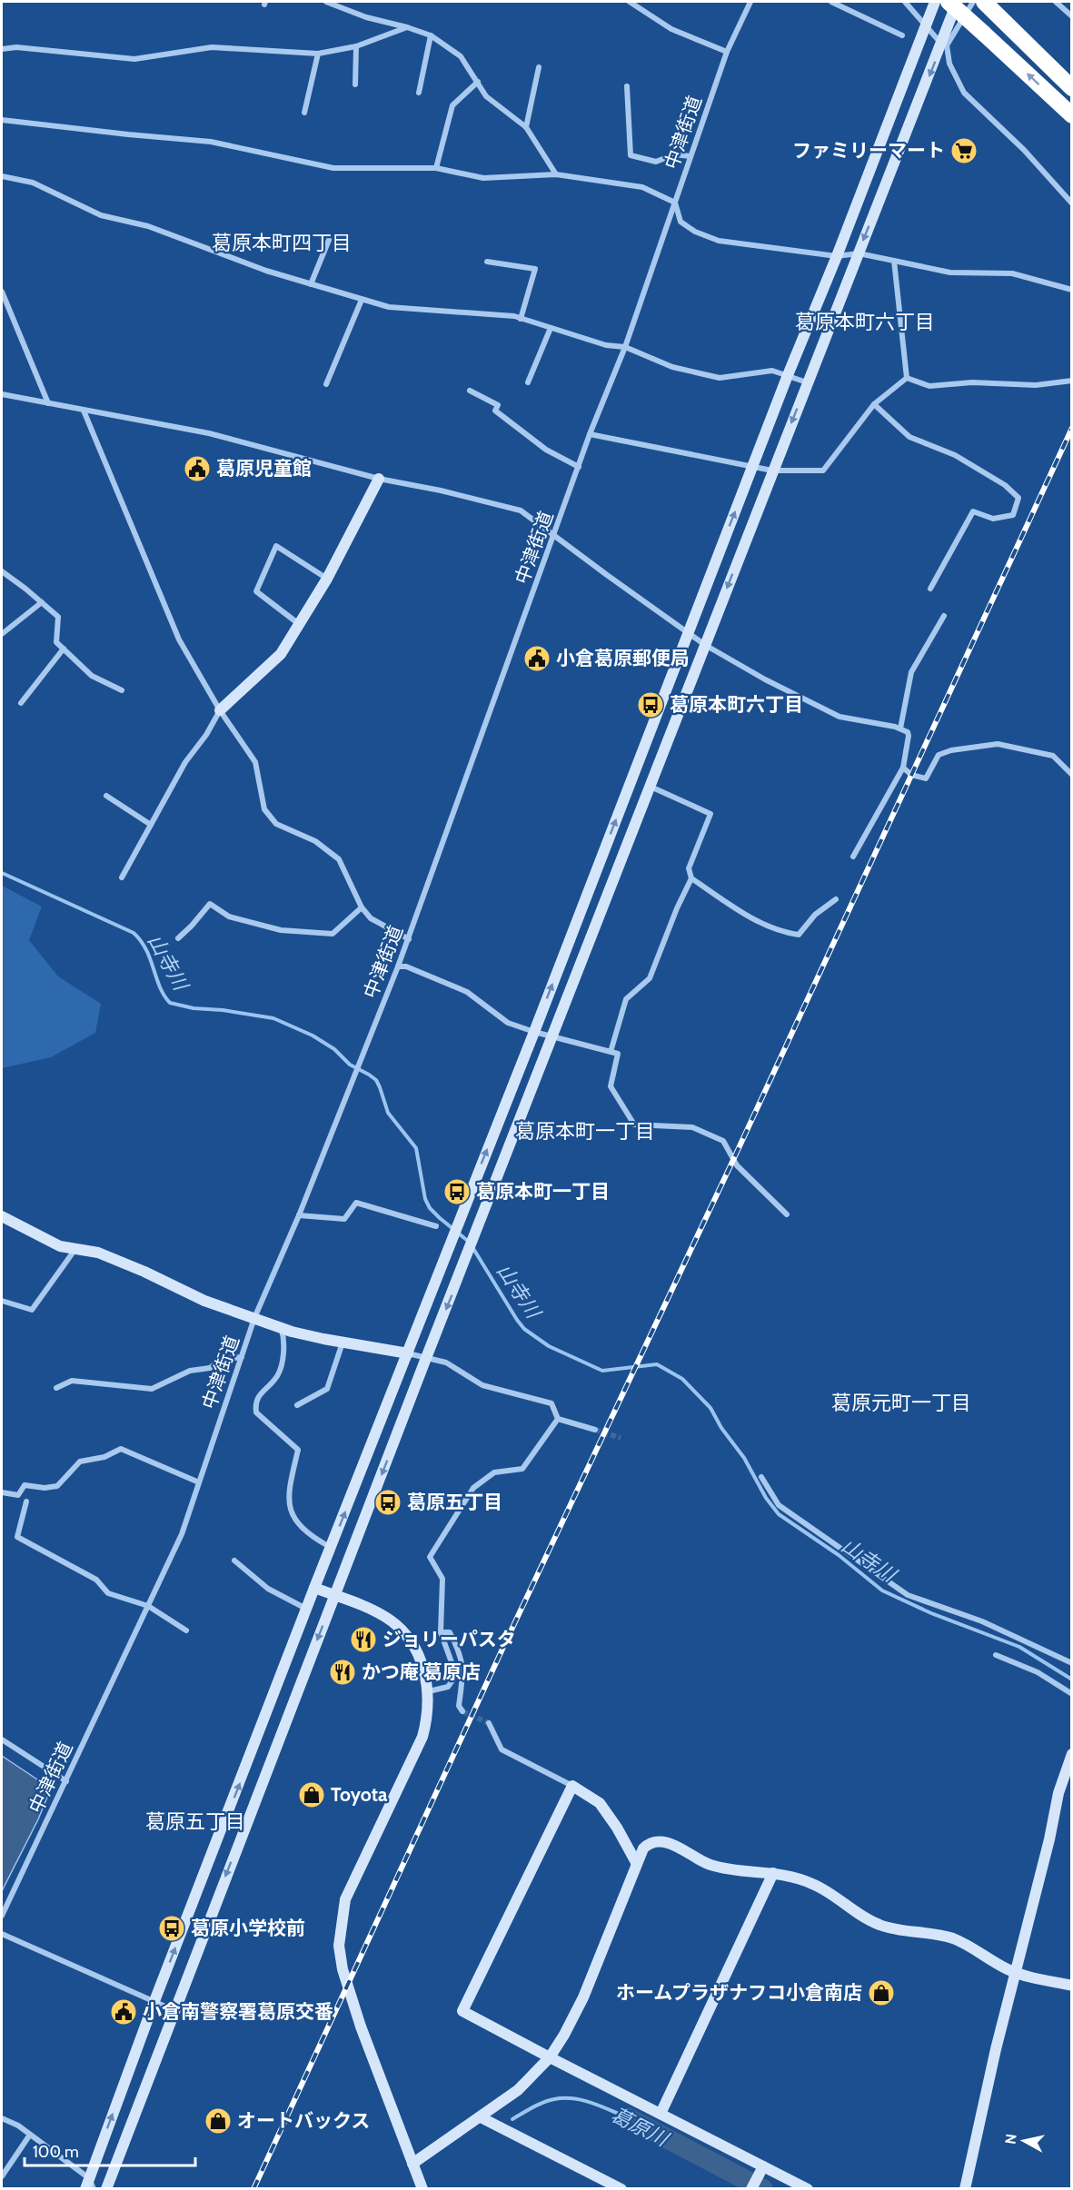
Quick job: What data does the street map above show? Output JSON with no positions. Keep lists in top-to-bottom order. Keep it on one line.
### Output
{"streets":{"street":["中津街道"]},"districts":["葛原本町四丁目","葛原本町六丁目","葛原本町一丁目","葛原元町一丁目","葛原五丁目"],"water":["山寺川","葛原川"],"places":{"supermarket":["ファミリーマート"],"public building":["葛原児童館","小倉葛原郵便局","小倉南警察署葛原交番"],"bus stop":["葛原本町六丁目","葛原本町一丁目","葛原五丁目","葛原小学校前"],"restaurant":["ジョリーパスタ","かつ庵 葛原店"],"shop":["Toyota","ホームプラザナフコ小倉南店","オートバックス"]},"scale_bar":"100 m","north":"left"}
